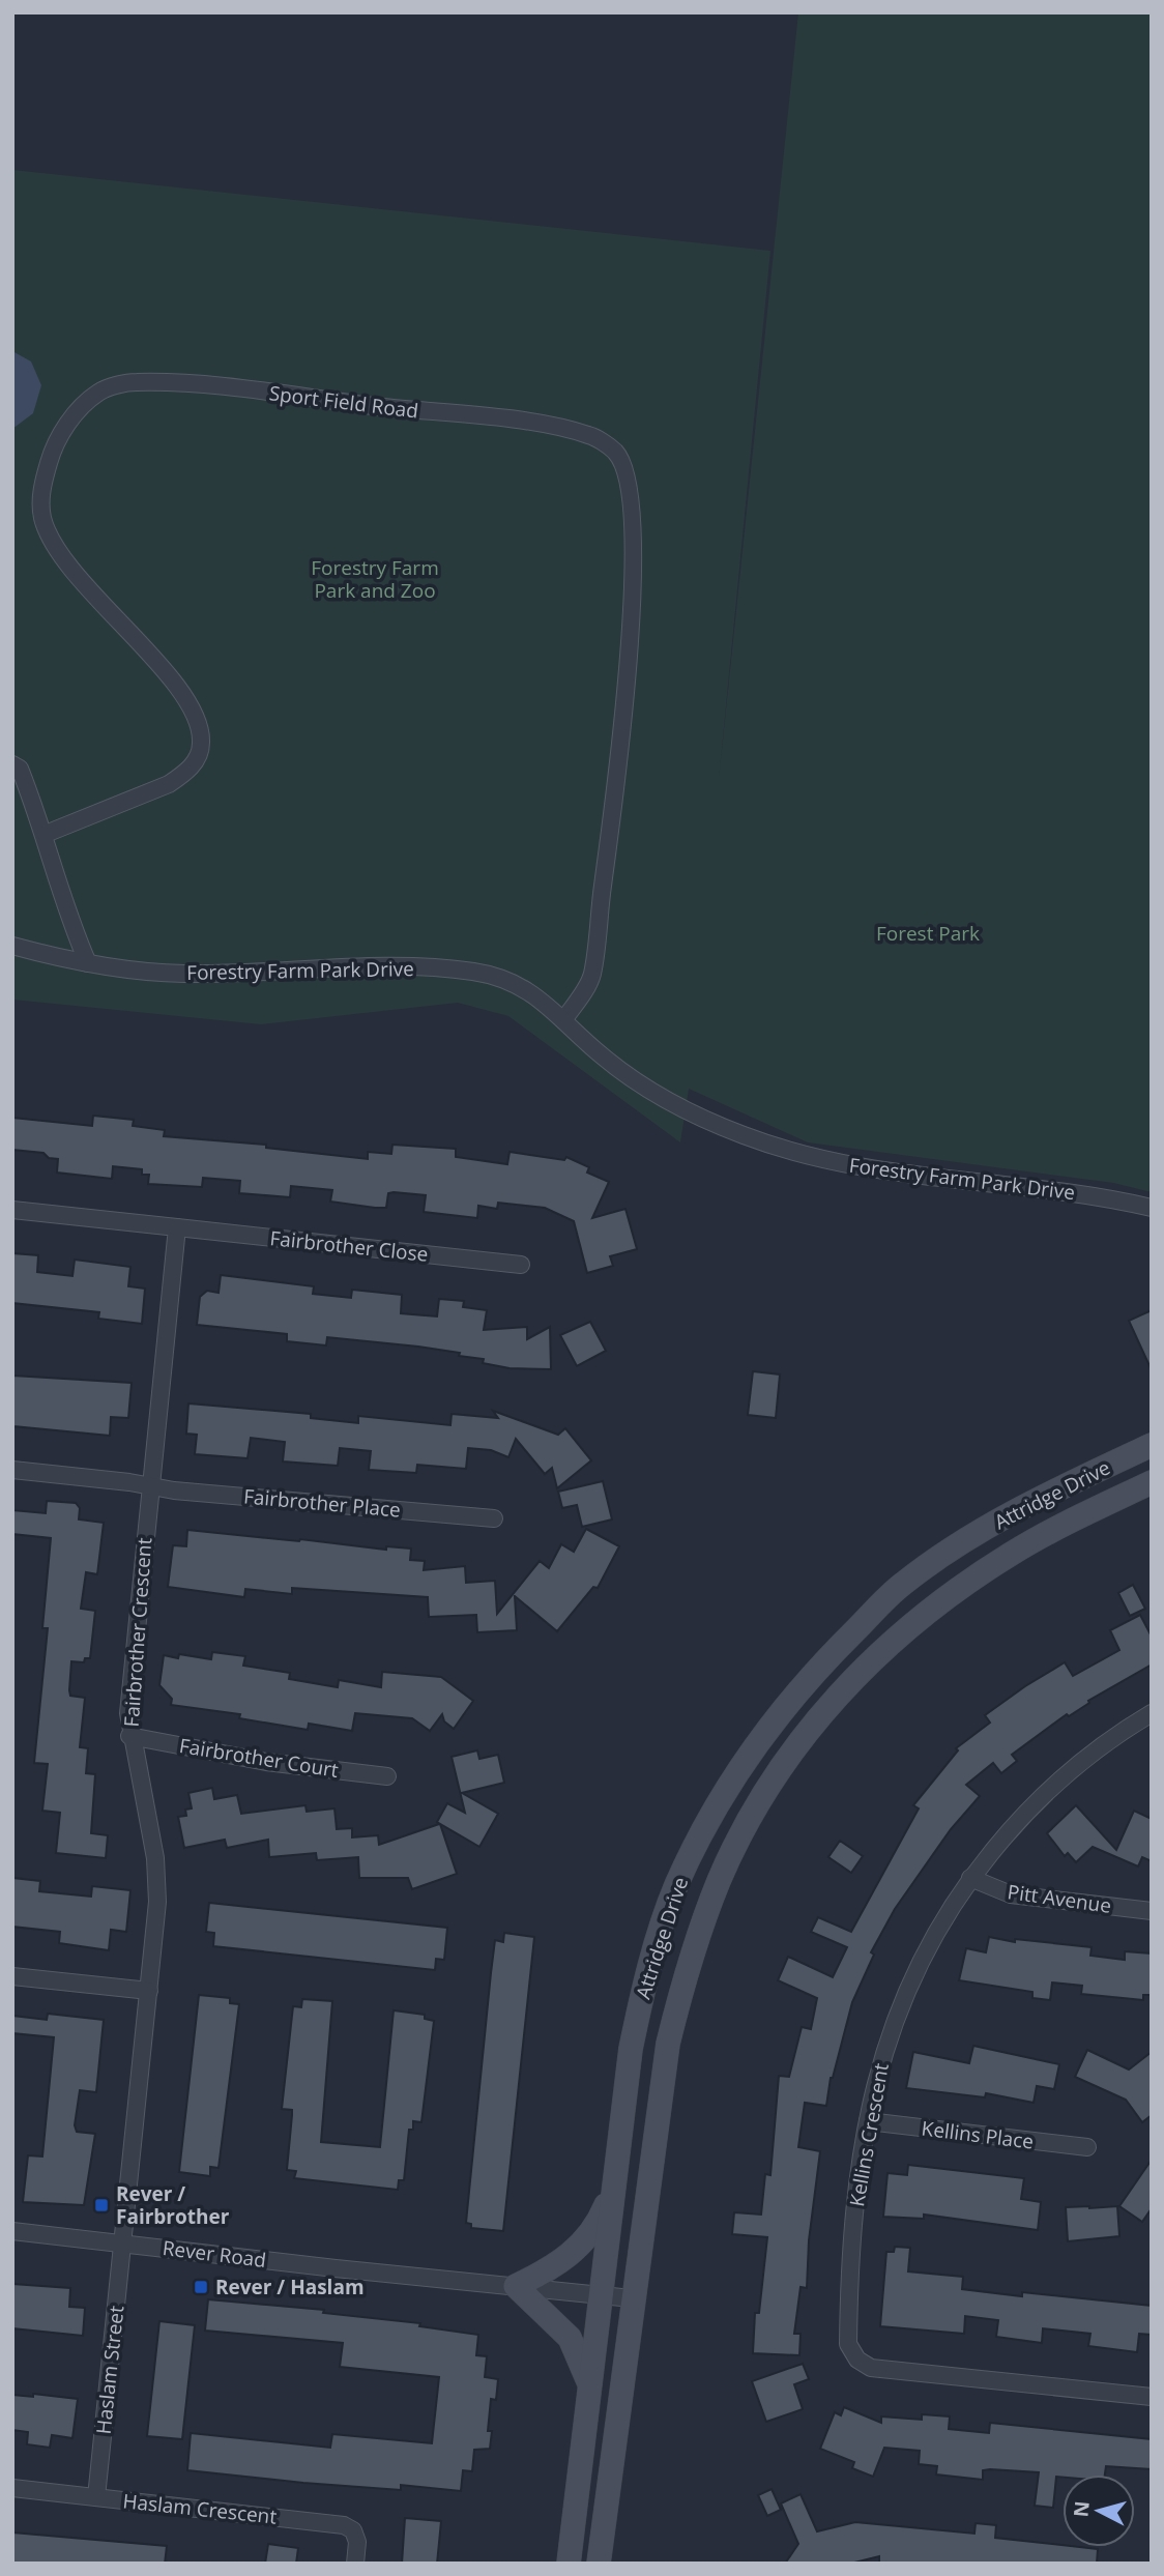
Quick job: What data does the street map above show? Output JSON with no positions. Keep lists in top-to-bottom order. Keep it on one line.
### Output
{"streets":{"main road":["Attridge Drive"],"street":["Sport Field Road","Forestry Farm Park Drive","Fairbrother Close","Fairbrother Place","Fairbrother Crescent","Fairbrother Court","Pitt Avenue","Kellins Crescent","Kellins Place","Rever Road","Haslam Street","Haslam Crescent"]},"crossings":[["Sport Field Road","Forestry Farm Park Drive"],["Fairbrother Close","Fairbrother Crescent"],["Attridge Drive","Rever Road"],["Fairbrother Place","Fairbrother Crescent"],["Fairbrother Crescent","Fairbrother Court"],["Fairbrother Crescent","Rever Road"],["Fairbrother Crescent","Haslam Street"],["Pitt Avenue","Kellins Crescent"],["Kellins Crescent","Kellins Place"],["Rever Road","Haslam Street"],["Haslam Street","Haslam Crescent"]],"parks":["Forestry Farm Park and Zoo","Forest Park"],"places":{"transit":["Rever / Fairbrother","Rever / Haslam"]},"north":"left"}
